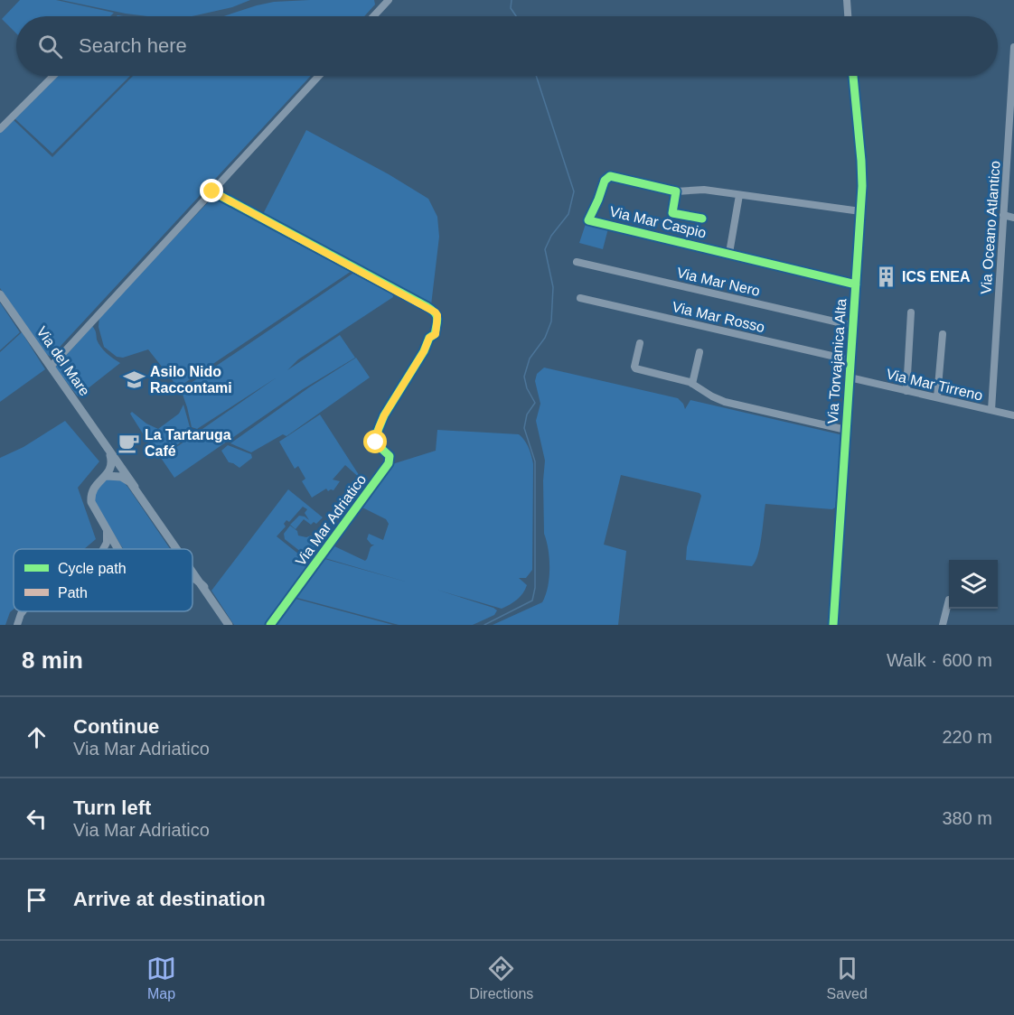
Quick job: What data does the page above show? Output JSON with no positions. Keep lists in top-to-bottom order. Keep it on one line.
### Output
{"streets":{"main road":["Via del Mare"],"street":["Via Mar Caspio","Via Oceano Atlantico","Via Mar Nero","Via Mar Rosso","Via Torvajanica Alta","Via Mar Tirreno","Via Mar Adriatico"]},"crossings":[["Via Mar Caspio","Via Torvajanica Alta"],["Via Oceano Atlantico","Via Mar Tirreno"],["Via Mar Nero","Via Torvajanica Alta"],["Via Mar Rosso","Via Torvajanica Alta"],["Via Torvajanica Alta","Via Mar Tirreno"]],"places":{"building":["ICS ENEA"],"school or university":["Asilo Nido Raccontami"],"cafe":["La Tartaruga Café"]},"legend":["Cycle path","Path"],"page":{"search":"Search here","heading":["8 min","Walk · 600 m"],"list":[["Continue","Via Mar Adriatico","220 m"],["Turn left","Via Mar Adriatico","380 m"],"Arrive at destination"],"nav":["Map","Directions","Saved"]}}
